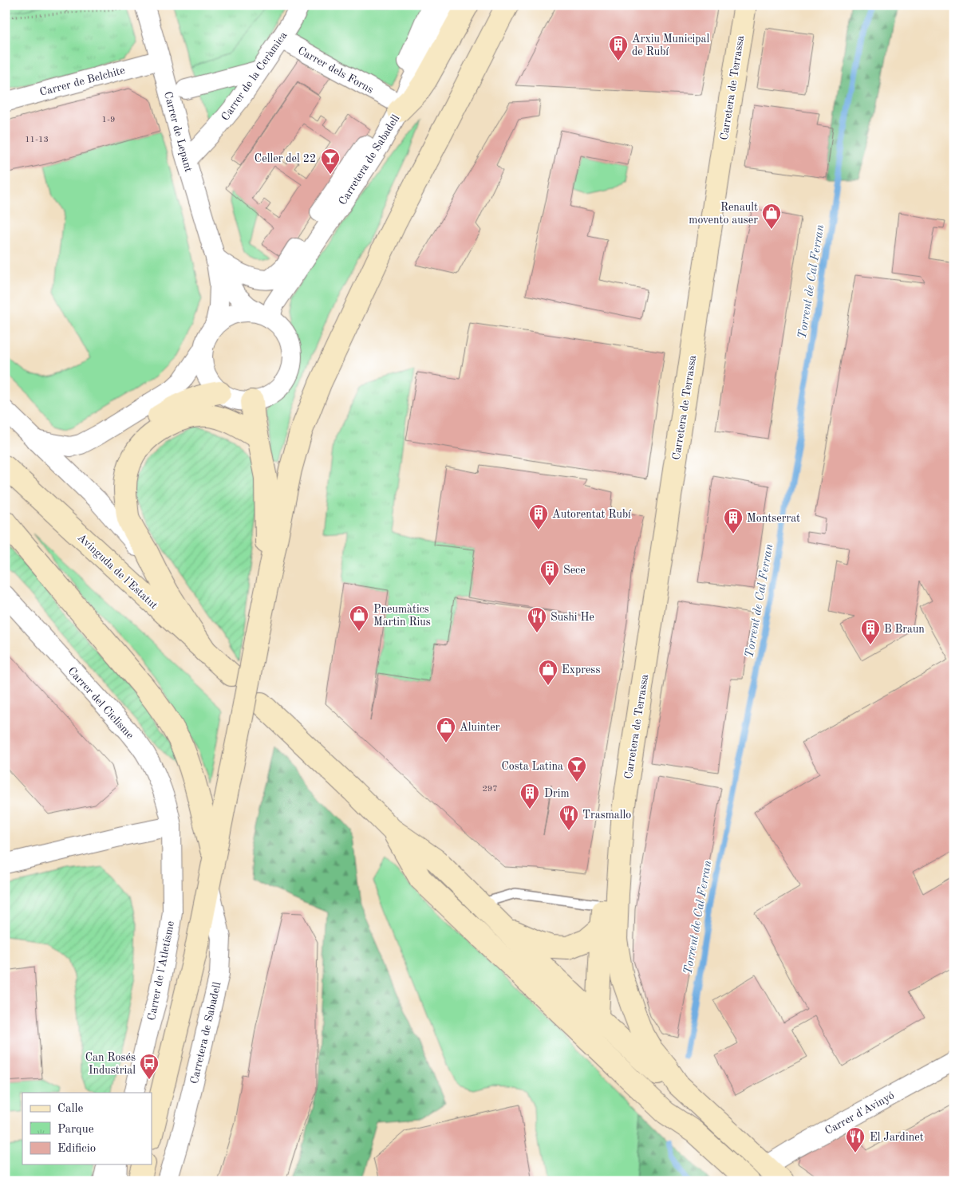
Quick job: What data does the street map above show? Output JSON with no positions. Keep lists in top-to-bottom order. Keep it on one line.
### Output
{"streets":{"main road":["Carretera de Terrassa","Avinguda de l'Estatut"],"street":["Carrer dels Forns","Carrer de la Ceràmica","Carrer de Belchite","Carrer de Lepant","Carretera de Sabadell","Carrer del Ciclisme","Carrer de l'Atletísme","Carrer d'Avinyó"]},"crossings":[["Carrer dels Forns","Carrer de la Ceràmica"],["Carrer dels Forns","Carretera de Sabadell"],["Carrer de la Ceràmica","Carrer de Lepant"],["Carrer de Belchite","Carrer de Lepant"],["Carrer de Lepant","Carretera de Sabadell"],["Carrer del Ciclisme","Carrer de l'Atletísme"]],"water":["Torrent de Cal Ferran"],"places":{"building":["Arxiu Municipal de Rubí","Autorentat Rubí","Montserrat","Sece","B Braun","Drim"],"bar":["Celler del 22","Costa Latina"],"shop":["Renault movento auser","Pneumàtics Martin Rius","Express","Aluinter"],"restaurant":["Sushi He","Trasmallo","El Jardinet"],"bus stop":["Can Rosés Industrial"]},"house_numbers":["1-9","11-13","297"],"legend":["Calle","Parque","Edificio"]}
